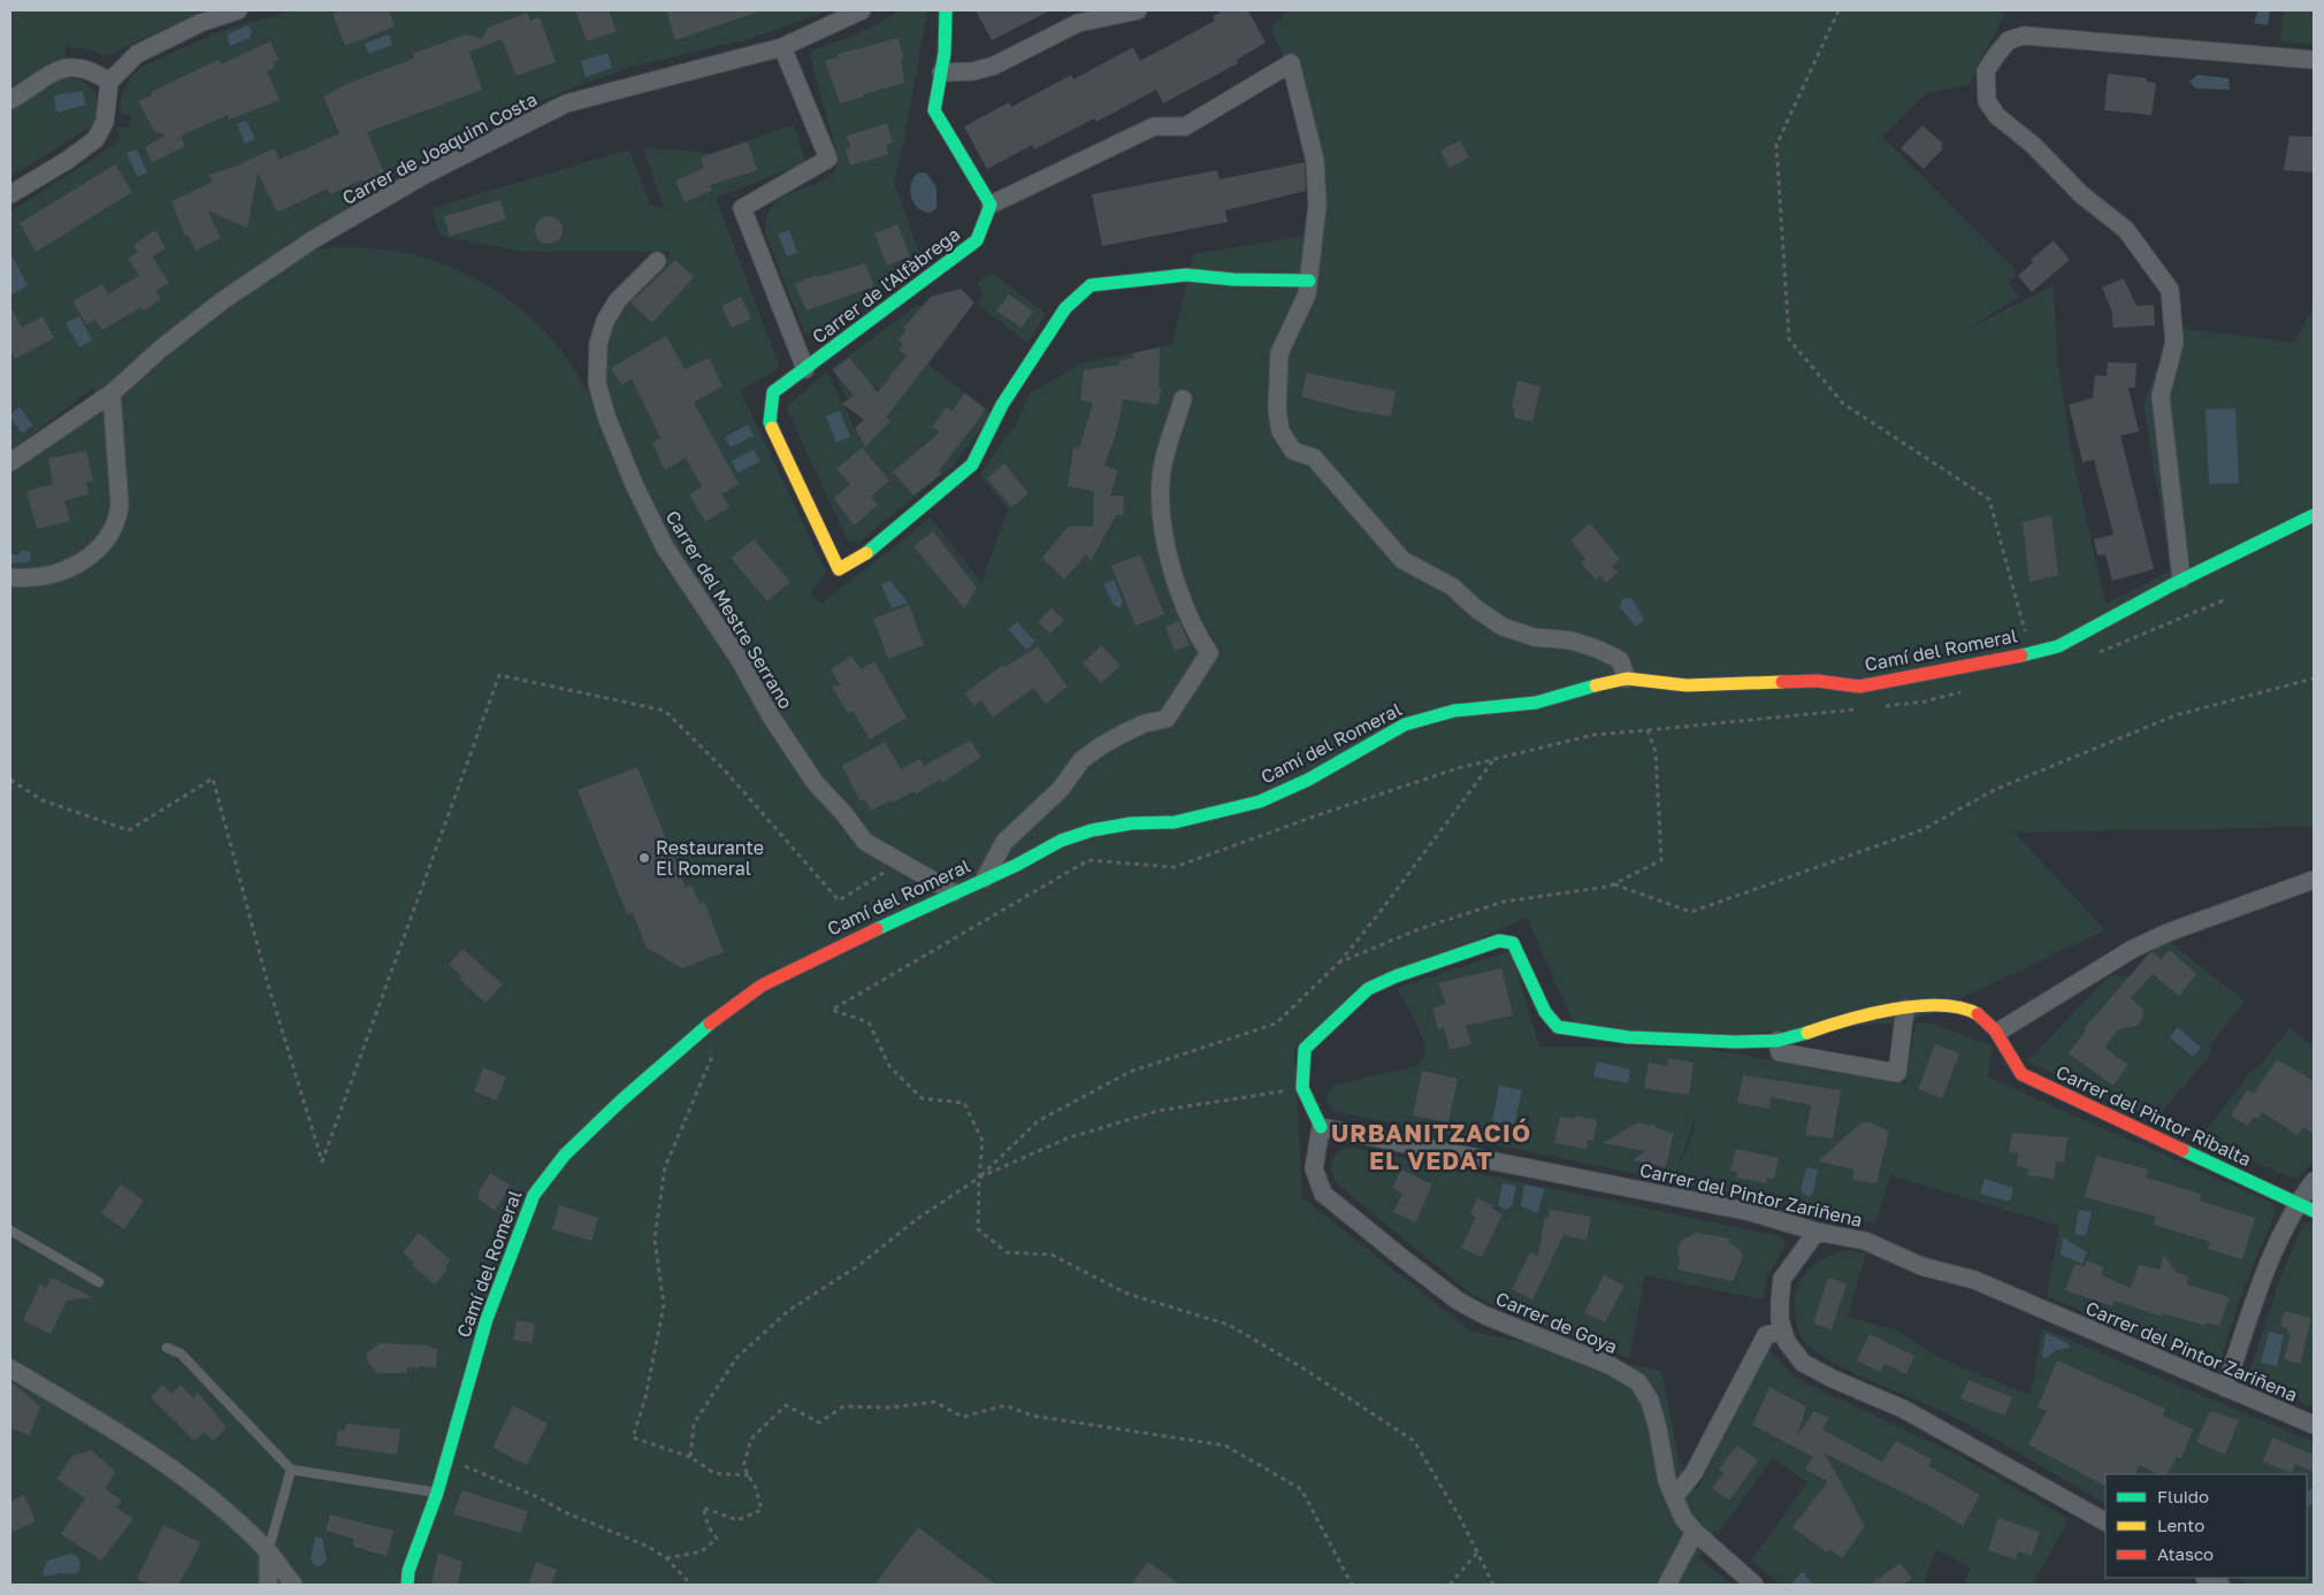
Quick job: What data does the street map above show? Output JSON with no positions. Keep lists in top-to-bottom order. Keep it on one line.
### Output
{"streets":{"street":["Carrer de Joaquim Costa","Carrer de l'Alfàbrega","Carrer del Mestre Serrano","Camí del Romeral","Carrer del Pintor Ribalta","Carrer del Pintor Zariñena","Carrer de Goya"]},"crossings":[["Carrer del Mestre Serrano","Camí del Romeral"],["Carrer del Pintor Zariñena","Carrer de Goya"]],"districts":["URBANITZACIÓ EL VEDAT"],"places":["Restaurante El Romeral"],"legend":["Fluido","Lento","Atasco"]}
